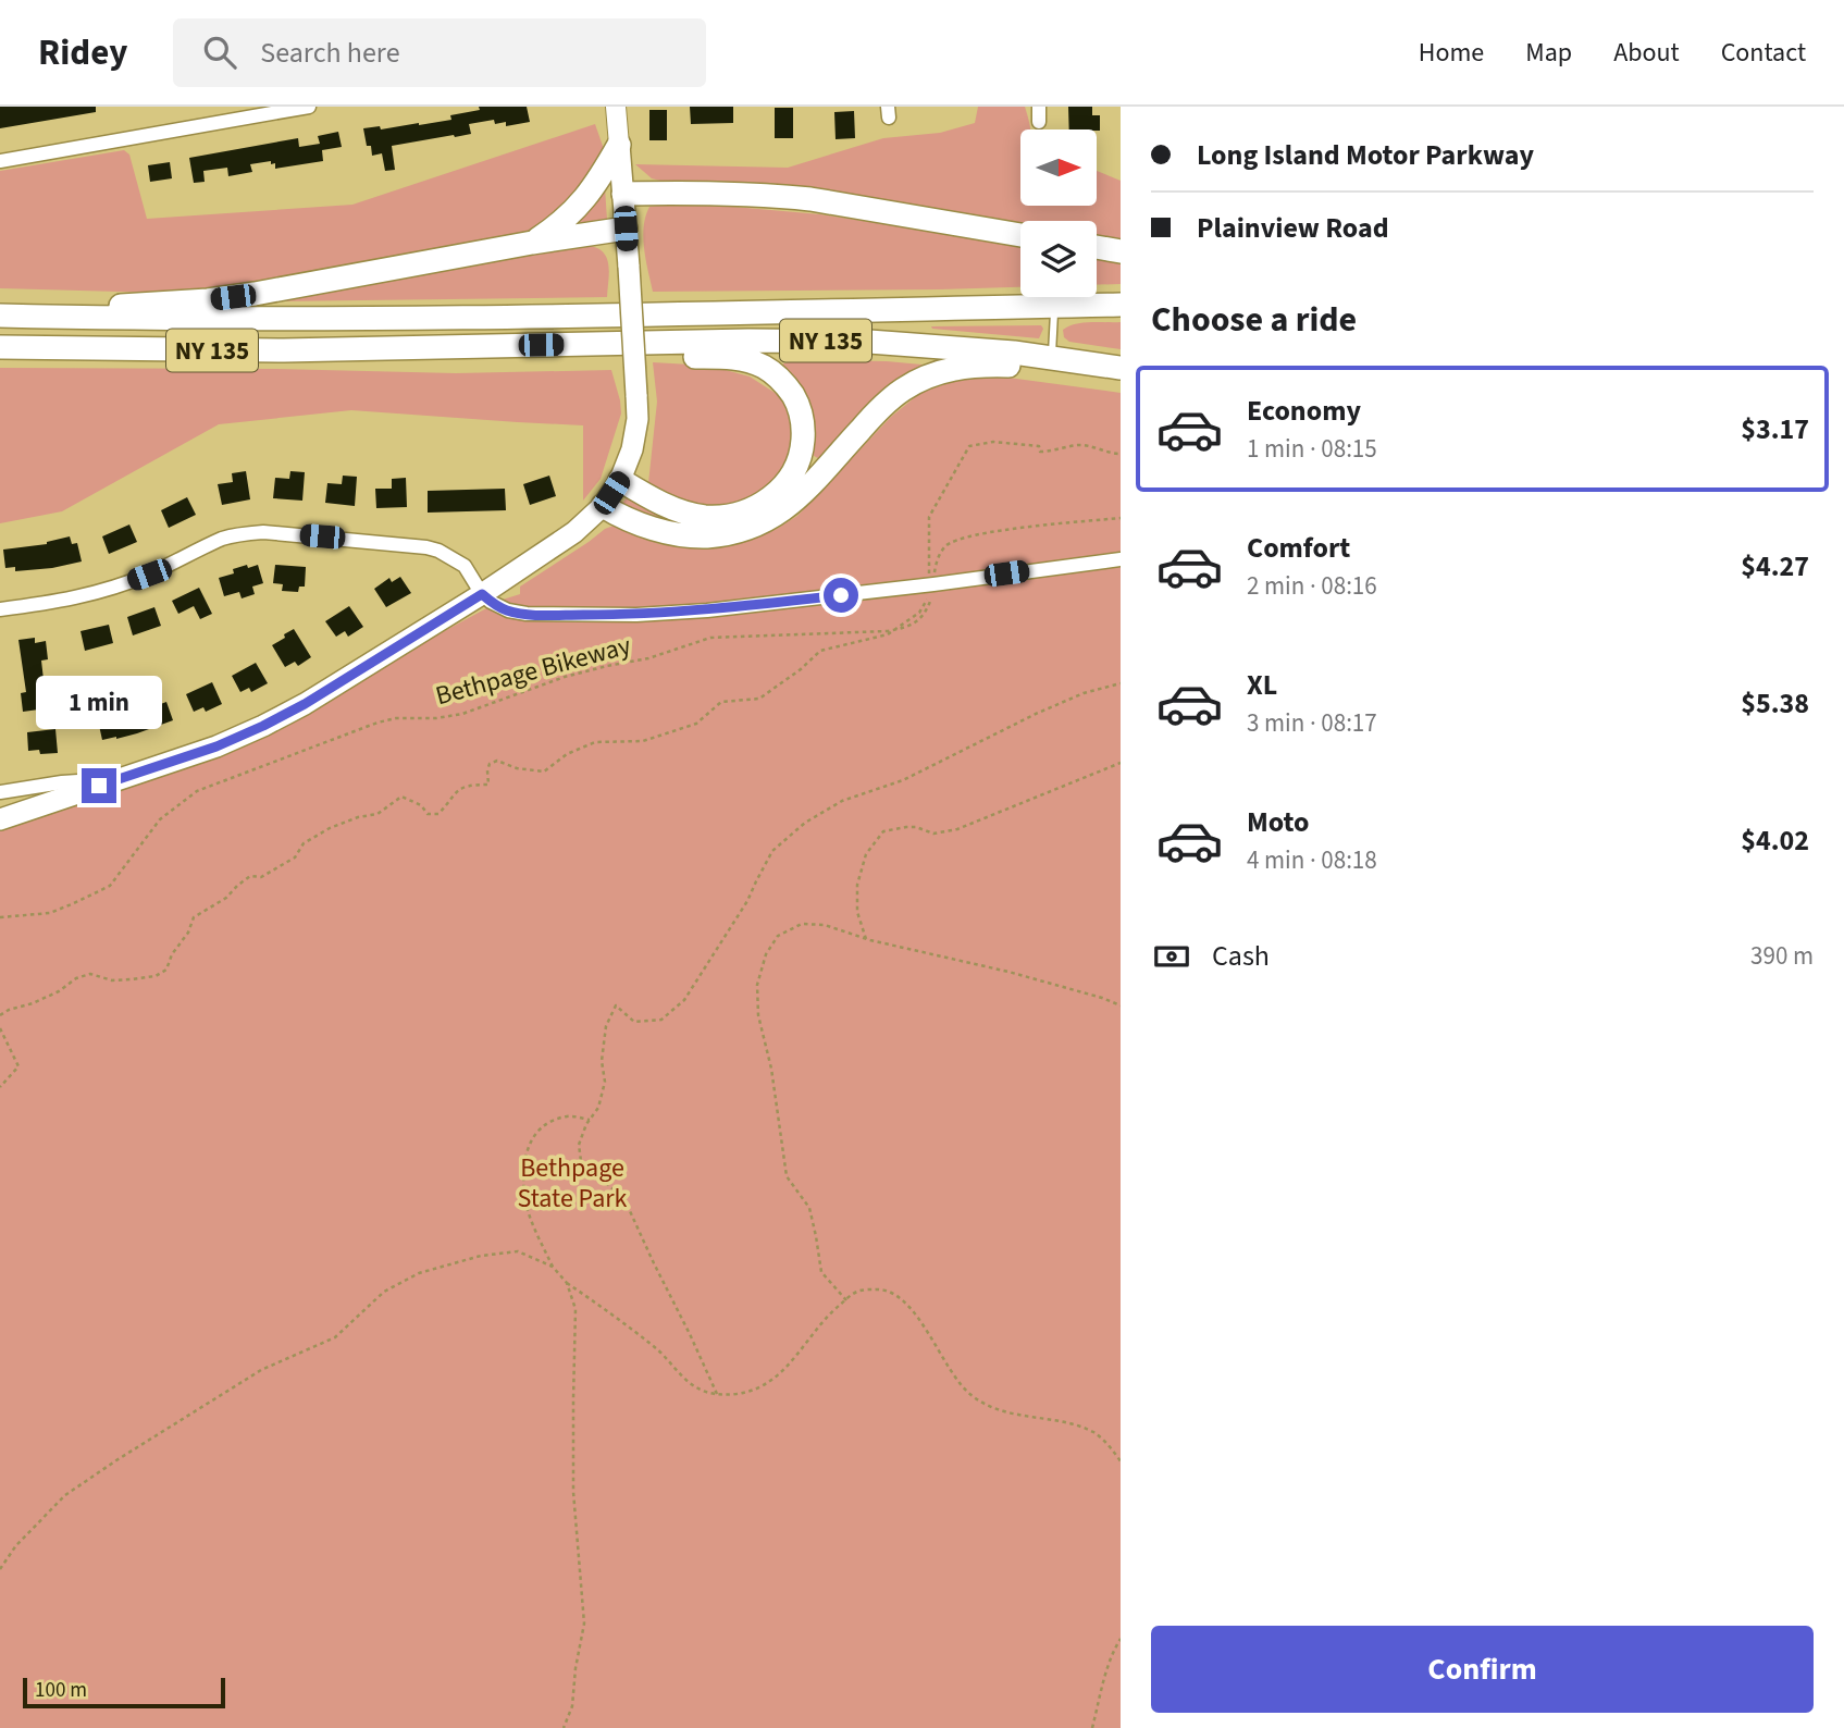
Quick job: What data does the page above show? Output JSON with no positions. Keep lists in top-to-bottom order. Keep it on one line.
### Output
{"streets":{"highway":["NY 135"],"path":["Bethpage Bikeway"]},"parks":["Bethpage State Park"],"scale_bar":"100 m","north":"right","page":{"header":"Ridey","search":"Search here","nav":["Home","Map","About","Contact"],"banner":["Long Island Motor Parkway","Plainview Road"],"heading":"Choose a ride","list":[{"name":"Economy","note":"1 min · 08:15","value":"$3.17"},{"name":"Comfort","note":"2 min · 08:16","value":"$4.27"},{"name":"XL","note":"3 min · 08:17","value":"$5.38"},{"name":"Moto","note":"4 min · 08:18","value":"$4.02"}],"bubble":"1 min","pay":["Cash","390 m"],"buttons":"Confirm","scale":"100 m"}}
